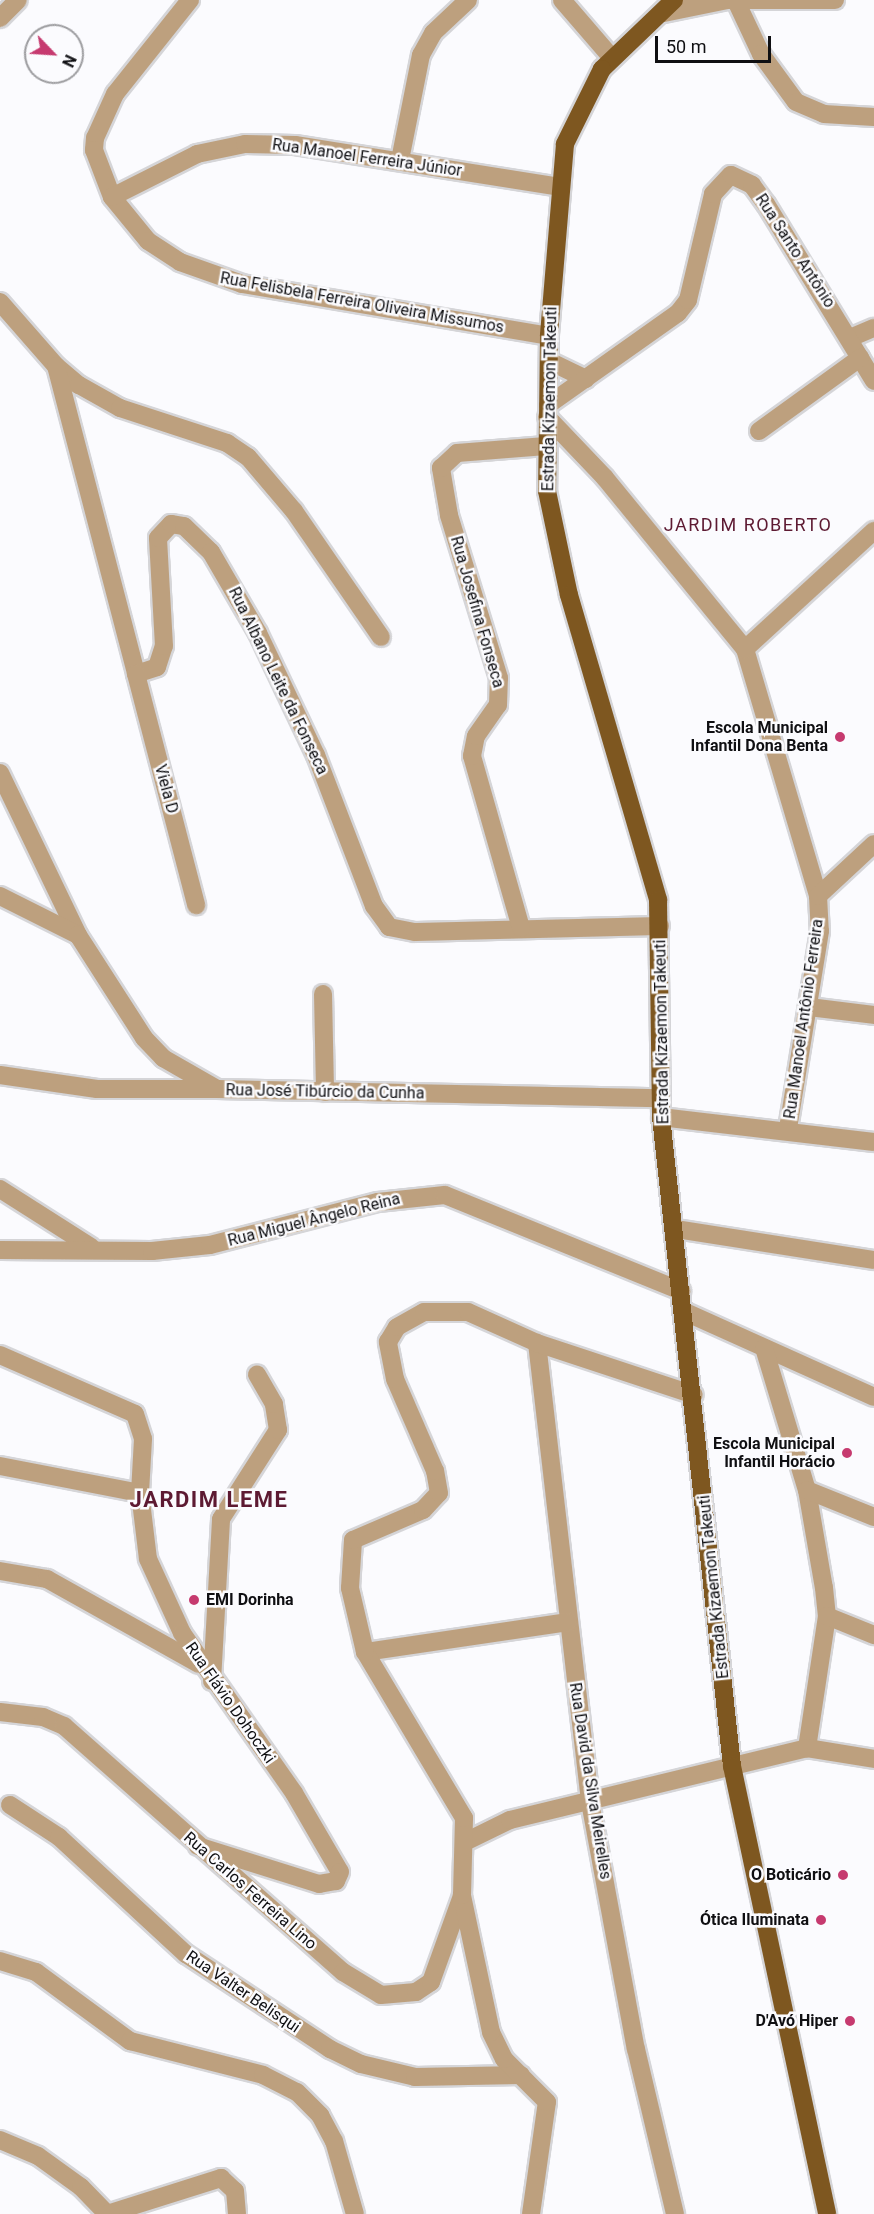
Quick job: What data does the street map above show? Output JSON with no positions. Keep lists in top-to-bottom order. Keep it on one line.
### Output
{"streets":{"main road":["Estrada Kizaemon Takeuti"],"street":["Rua Manoel Ferreira Júnior","Rua Santo Antônio","Rua Felisbela Ferreira Oliveira Missumos","Rua Josefina Fonseca","Rua Albano Leite da Fonseca","Viela D","Rua Manoel Antônio Ferreira","Rua José Tibúrcio da Cunha","Rua Miguel Ângelo Reina","Rua Flávio Dohoczki","Rua David da Silva Meirelles","Rua Carlos Ferreira Lino","Rua Valter Belisqui"]},"crossings":[["Rua Manoel Ferreira Júnior","Rua Felisbela Ferreira Oliveira Missumos"],["Rua Manoel Ferreira Júnior","Estrada Kizaemon Takeuti"],["Rua Santo Antônio","Estrada Kizaemon Takeuti"],["Rua Santo Antônio","Rua Manoel Antônio Ferreira"],["Rua Felisbela Ferreira Oliveira Missumos","Estrada Kizaemon Takeuti"],["Estrada Kizaemon Takeuti","Rua Josefina Fonseca"],["Estrada Kizaemon Takeuti","Rua Albano Leite da Fonseca"],["Estrada Kizaemon Takeuti","Rua Manoel Antônio Ferreira"],["Estrada Kizaemon Takeuti","Rua José Tibúrcio da Cunha"],["Estrada Kizaemon Takeuti","Rua Miguel Ângelo Reina"],["Rua Josefina Fonseca","Rua Albano Leite da Fonseca"],["Rua Albano Leite da Fonseca","Viela D"],["Rua Flávio Dohoczki","Rua Carlos Ferreira Lino"]],"districts":["JARDIM ROBERTO","JARDIM LEME"],"places":["Escola Municipal Infantil Dona Benta","Escola Municipal Infantil Horácio","EMI Dorinha","O Boticário","Ótica Iluminata","D'Avó Hiper"],"scale_bar":"50 m","north":"bottom right"}
